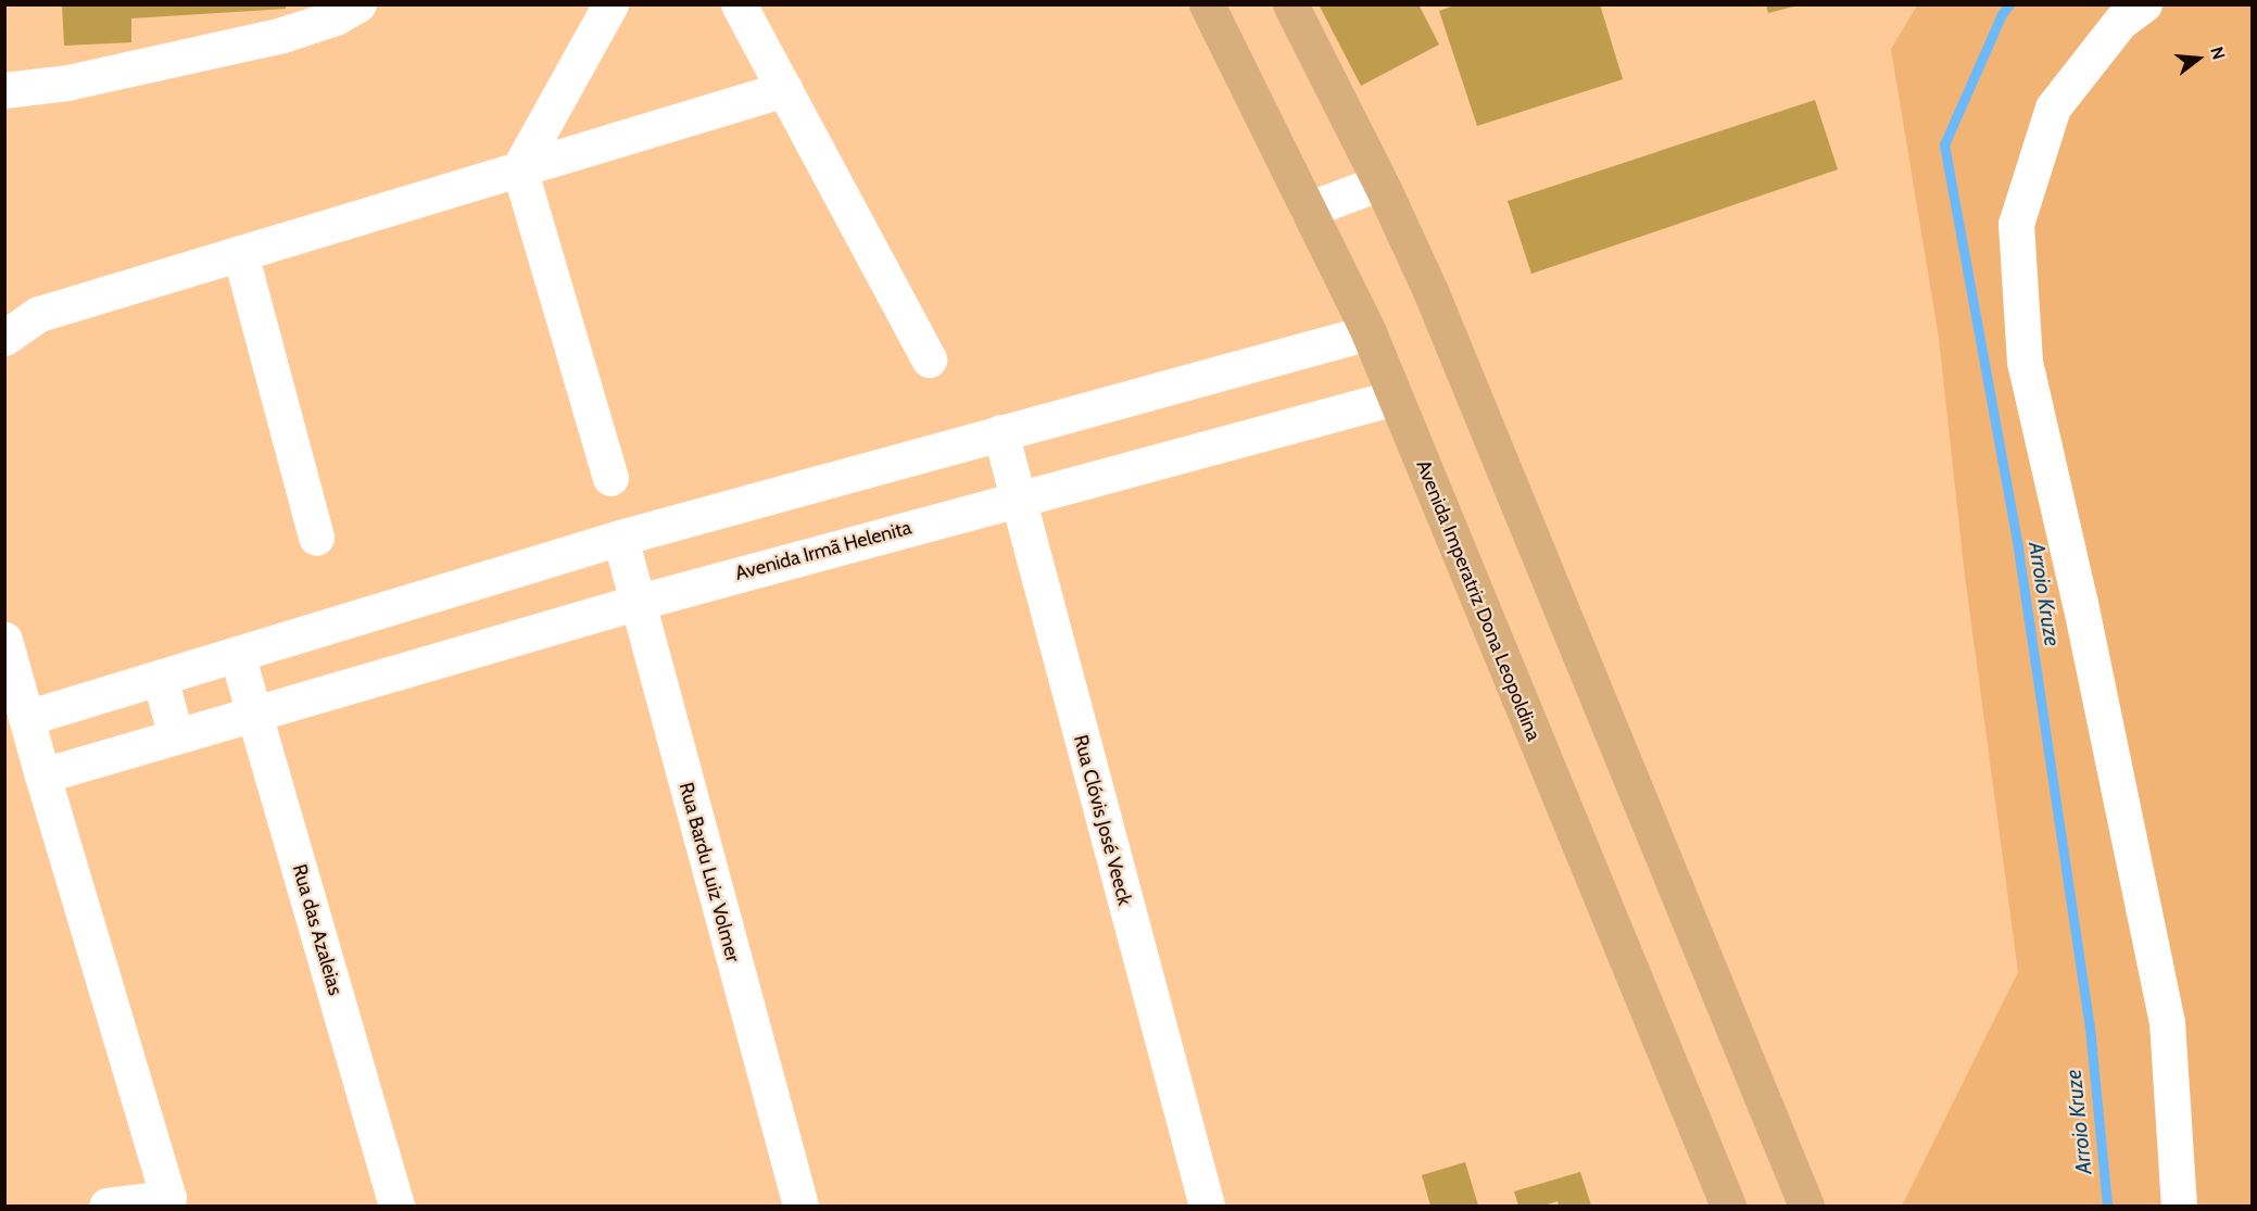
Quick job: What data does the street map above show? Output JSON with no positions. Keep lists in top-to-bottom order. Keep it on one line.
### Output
{"streets":{"main road":["Avenida Imperatriz Dona Leopoldina"],"street":["Avenida Irmã Helenita","Rua Clóvis José Veeck","Rua Bardu Luiz Volmer","Rua das Azaleias"]},"crossings":[["Avenida Irmã Helenita","Avenida Imperatriz Dona Leopoldina"],["Avenida Irmã Helenita","Rua Clóvis José Veeck"],["Avenida Irmã Helenita","Rua Bardu Luiz Volmer"],["Avenida Irmã Helenita","Rua das Azaleias"]],"water":["Arroio Kruze"],"north":"right"}
